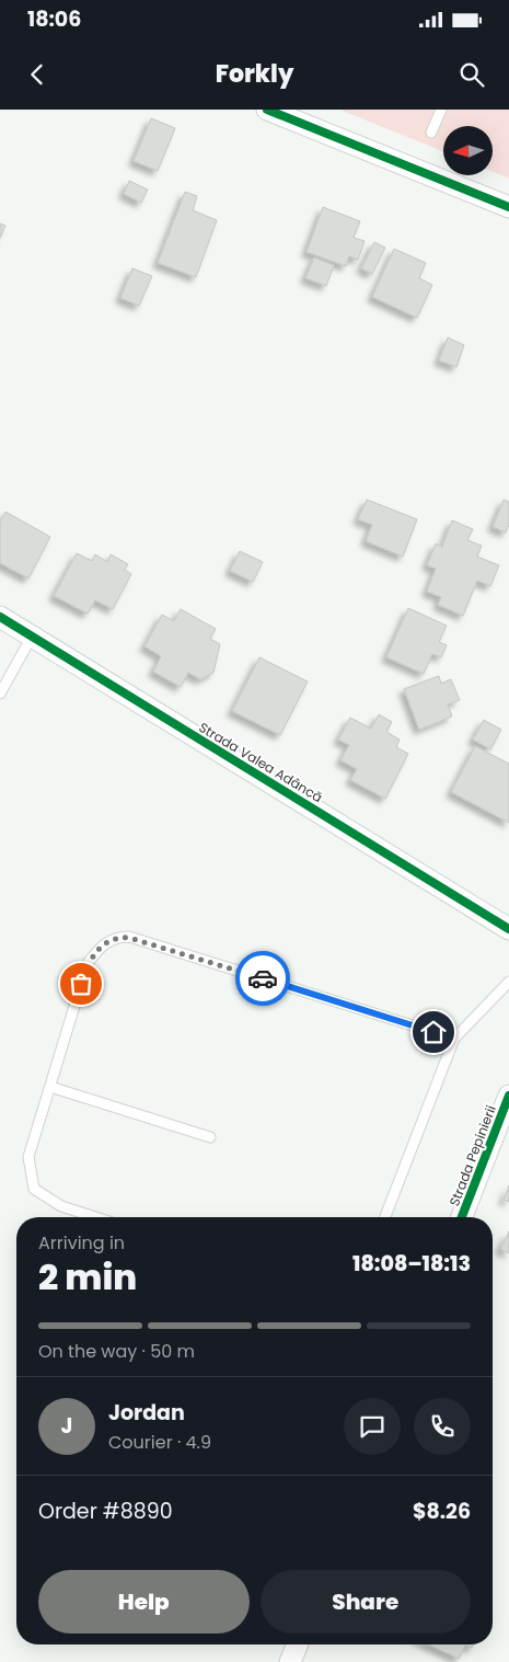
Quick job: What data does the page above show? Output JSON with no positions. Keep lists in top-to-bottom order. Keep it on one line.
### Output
{"streets":{"street":["Strada Valea Adâncă","Strada Pepinierii"]},"north":"left","page":{"status":"18:06","header":"Forkly","heading":["2 min","Arriving in","18:08–18:13"],"panel":["Jordan","Courier · 4.9","Order #8890","$8.26"],"bar":"On the way · 50 m","round":"J","buttons":["Help","Share"]}}
